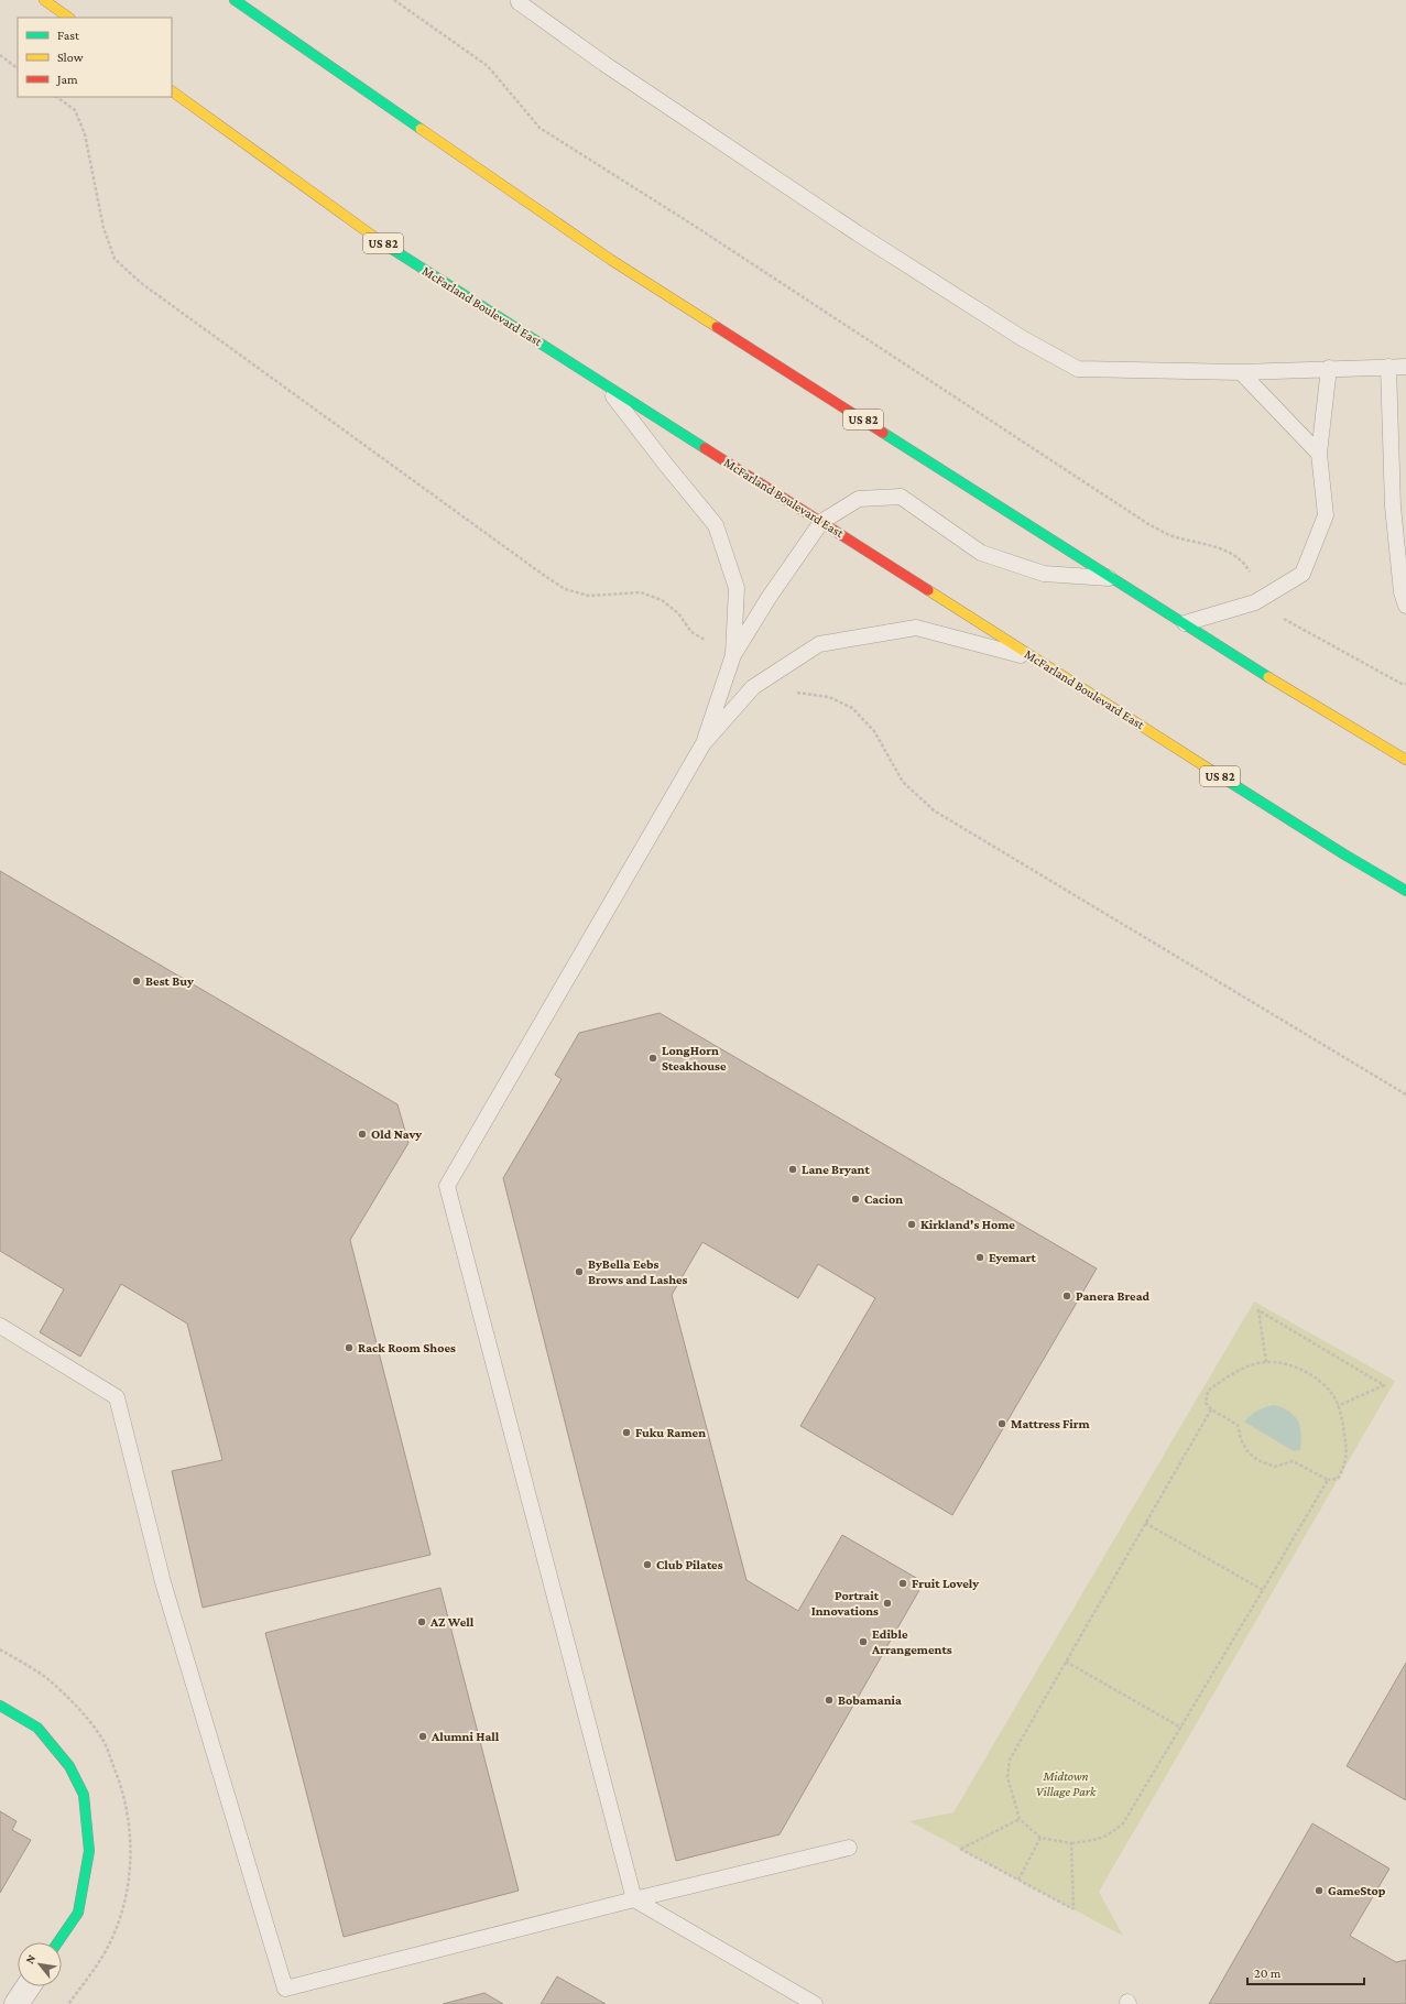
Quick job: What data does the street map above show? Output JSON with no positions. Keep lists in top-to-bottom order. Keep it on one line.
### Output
{"streets":{"main road":["US 82","McFarland Boulevard East"]},"parks":["Midtown Village Park"],"places":["Best Buy","LongHorn Steakhouse","Old Navy","Lane Bryant","Cacion","Kirkland's Home","Eyemart","ByBella Eebs Brows and Lashes","Panera Bread","Rack Room Shoes","Mattress Firm","Fuku Ramen","Club Pilates","Fruit Lovely","Portrait Innovations","AZ Well","Edible Arrangements","Bobamania","Alumni Hall","GameStop"],"legend":["Fast","Slow","Jam"],"scale_bar":"20 m","north":"top left"}
